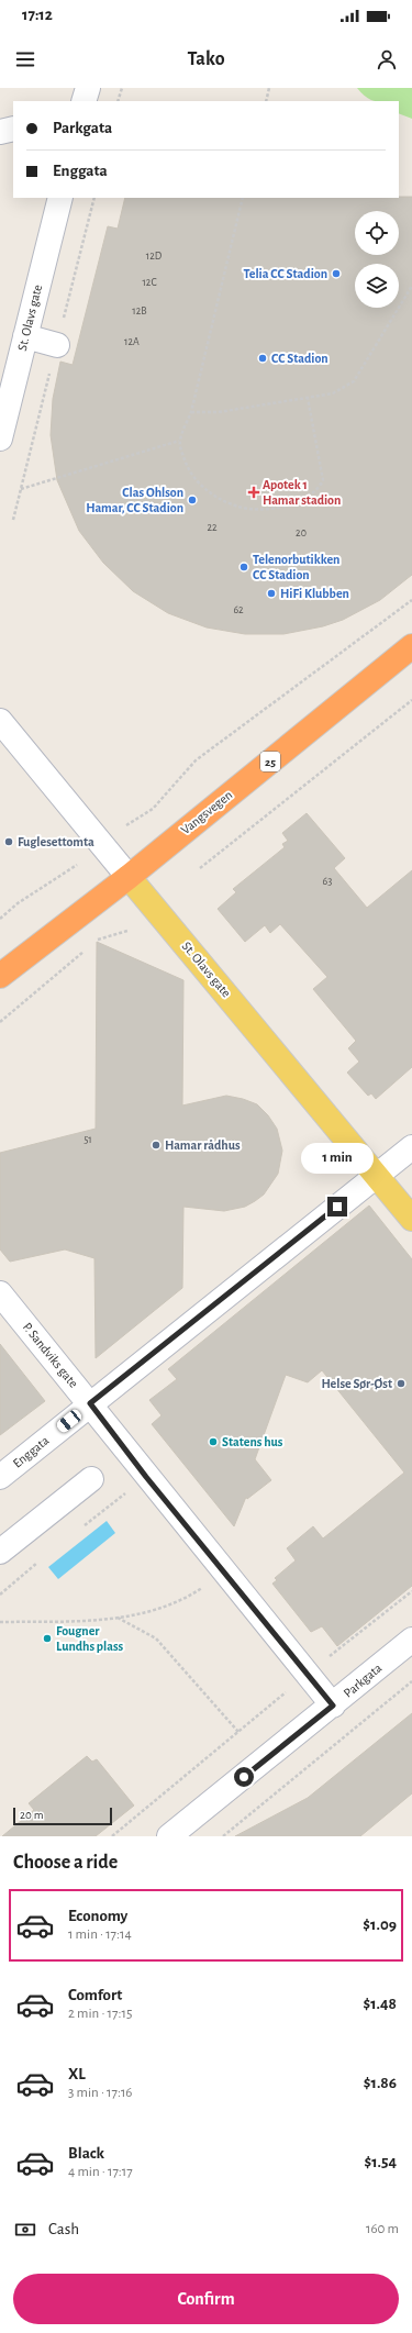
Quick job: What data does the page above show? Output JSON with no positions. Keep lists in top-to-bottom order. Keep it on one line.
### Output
{"streets":{"highway":["25","Vangsvegen"],"main road":["St. Olavs gate"],"street":["P. Sandviks gate","Enggata","Parkgata"]},"crossings":[["St. Olavs gate","Vangsvegen"],["St. Olavs gate","Enggata"],["P. Sandviks gate","Enggata"],["P. Sandviks gate","Parkgata"]],"places":{"other":["Telia CC Stadion","CC Stadion","Clas Ohlson Hamar, CC Stadion","Telenorbutikken CC Stadion","HiFi Klubben","Fuglesettomta","Hamar rådhus","Helse Sør-Øst","Statens hus","Fougner Lundhs plass"],"health":["Apotek 1 Hamar stadion"]},"house_numbers":["12D","12C","12B","12A","22","20","62","63","51"],"scale_bar":"20 m","page":{"status":"17:12","header":"Tako","banner":["Parkgata","Enggata"],"bubble":"1 min","scale":"20 m","heading":"Choose a ride","list":[{"name":"Economy","note":"1 min · 17:14","value":"$1.09"},{"name":"Comfort","note":"2 min · 17:15","value":"$1.48"},{"name":"XL","note":"3 min · 17:16","value":"$1.86"},{"name":"Black","note":"4 min · 17:17","value":"$1.54"}],"pay":["Cash","160 m"],"buttons":"Confirm"}}
